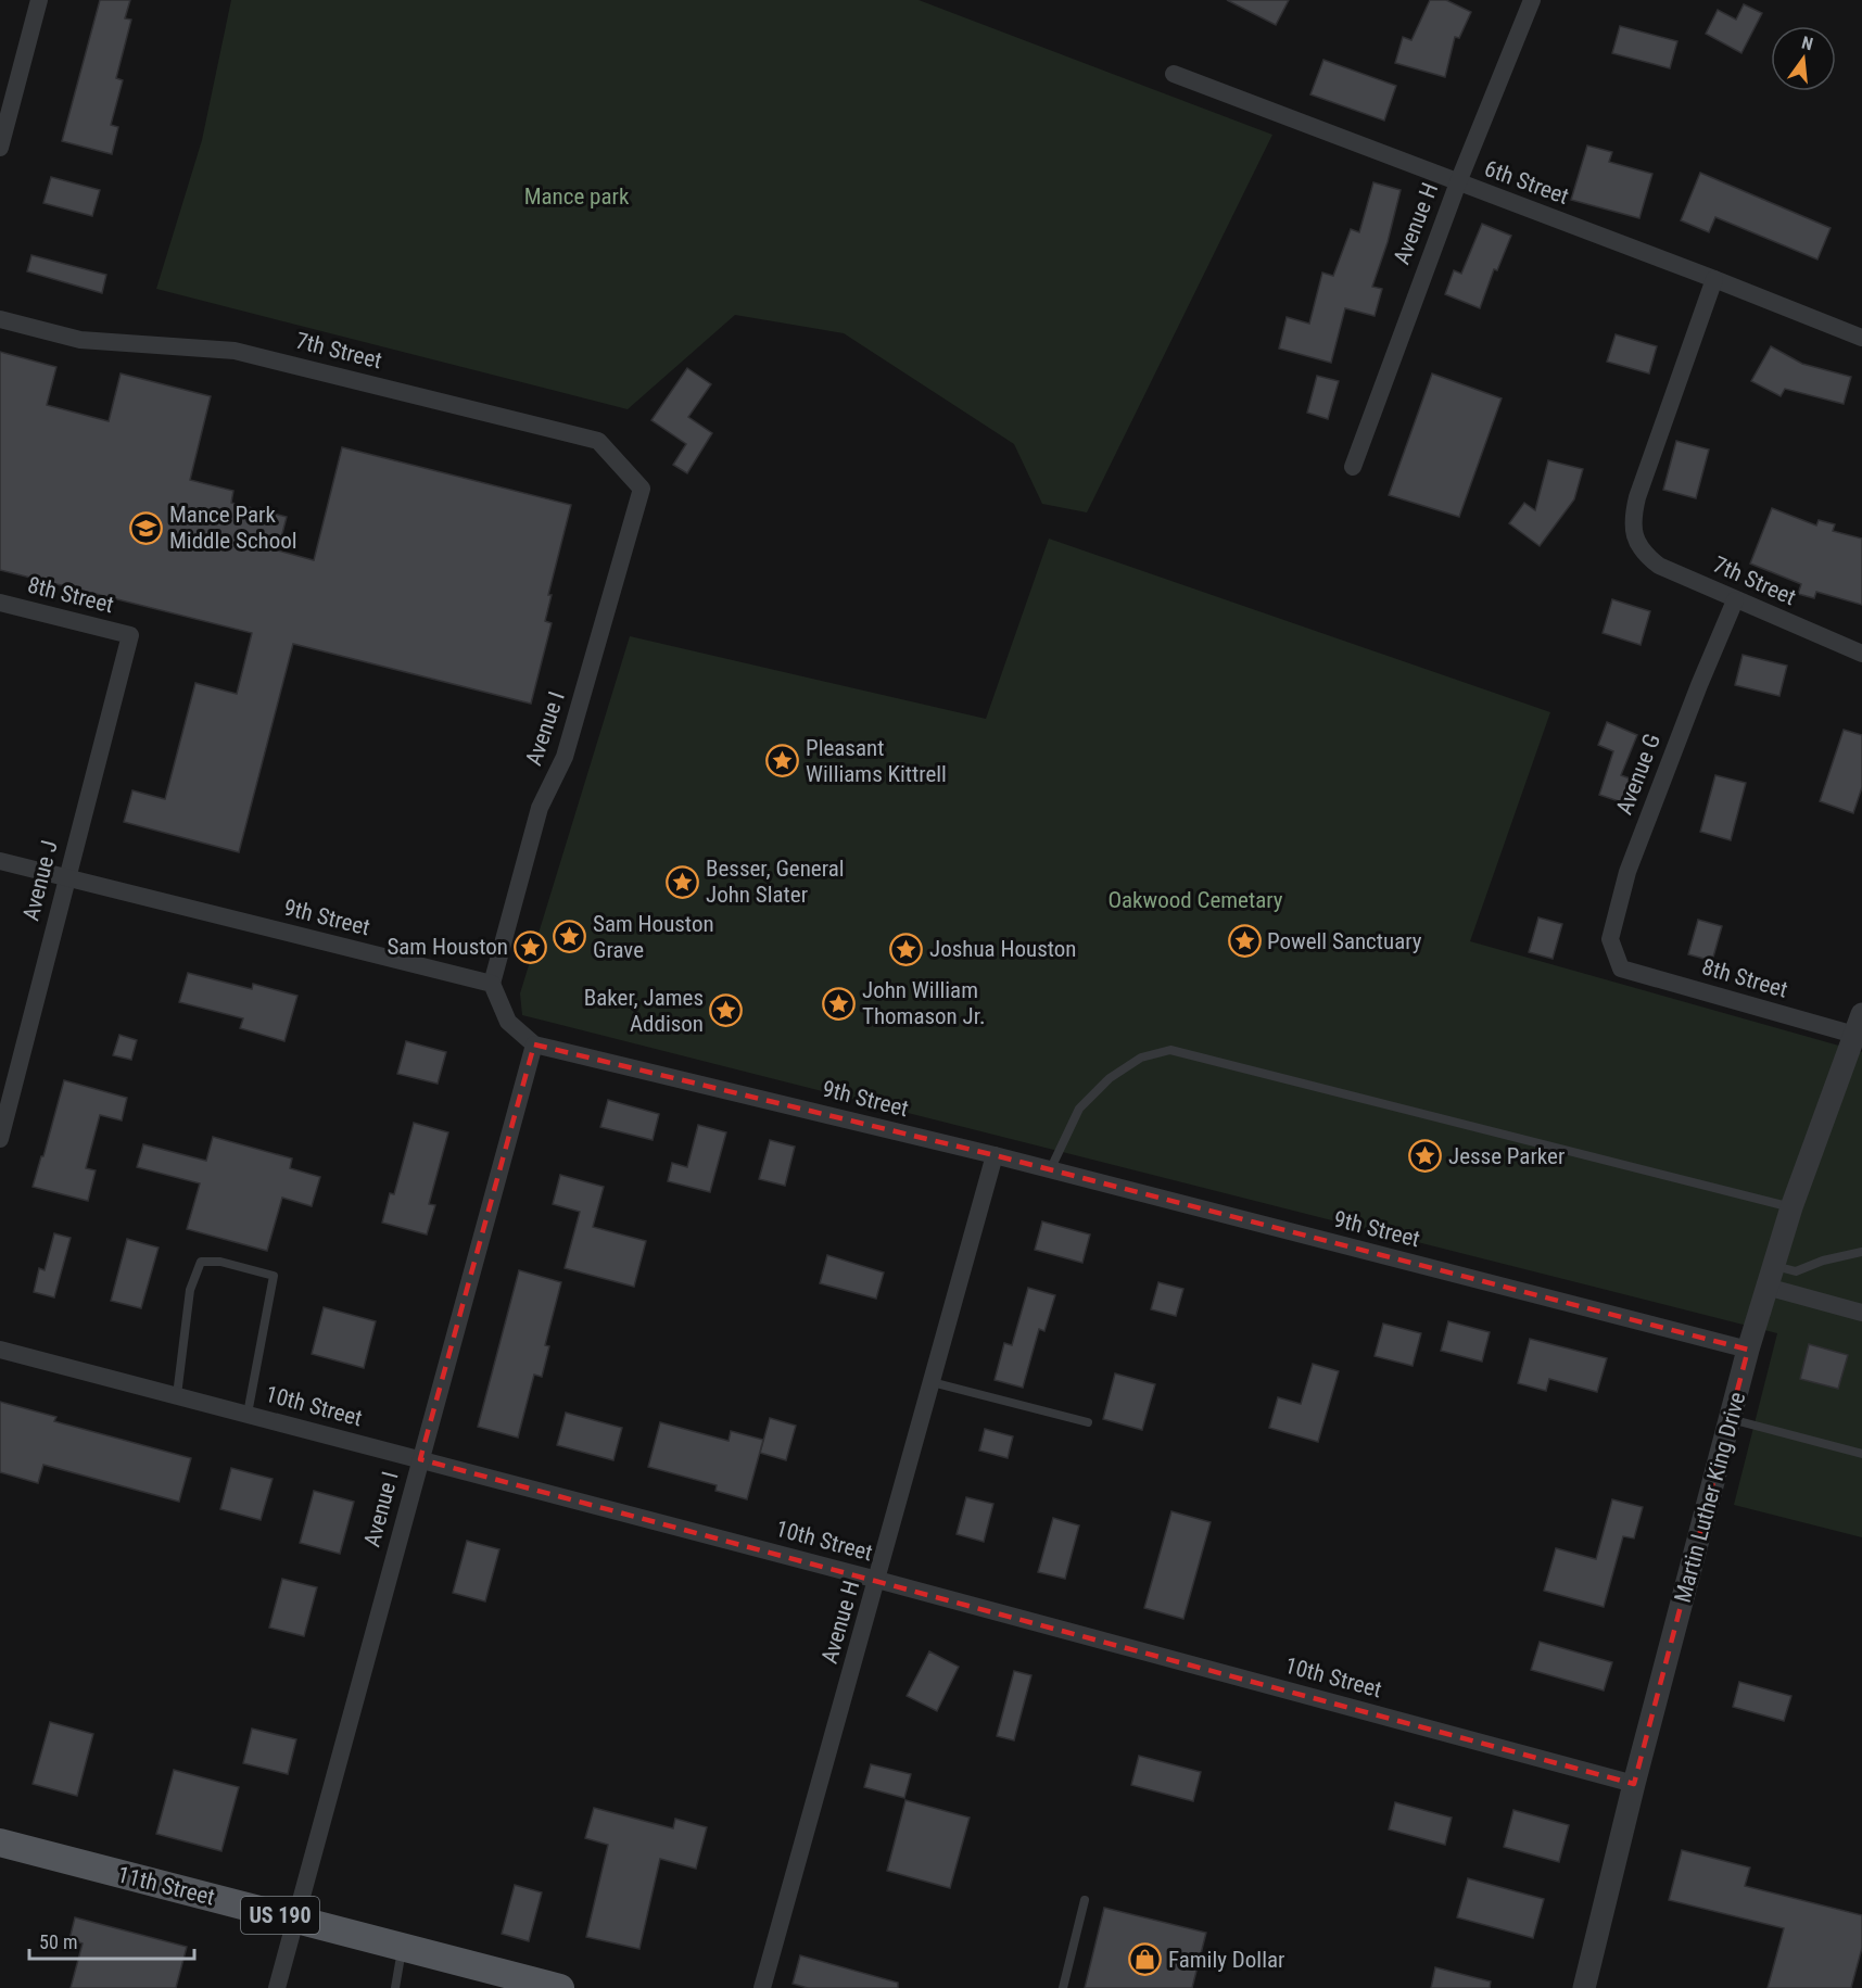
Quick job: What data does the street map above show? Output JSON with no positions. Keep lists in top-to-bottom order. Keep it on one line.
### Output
{"streets":{"main road":["11th Street","US 190"],"street":["6th Street","Avenue H","7th Street","8th Street","Avenue I","Avenue G","Avenue J","9th Street","10th Street","Martin Luther King Drive"]},"crossings":[["6th Street","Avenue H"],["6th Street","7th Street"],["Avenue H","9th Street"],["Avenue H","10th Street"],["7th Street","Avenue I"],["7th Street","Avenue G"],["8th Street","Avenue G"],["8th Street","Avenue J"],["8th Street","Martin Luther King Drive"],["Avenue I","9th Street"],["Avenue I","10th Street"],["Avenue I","11th Street"],["Avenue J","9th Street"],["9th Street","Martin Luther King Drive"],["10th Street","Martin Luther King Drive"]],"parks":["Mance park","Oakwood Cemetary"],"places":{"school or university":["Mance Park Middle School"],"place":["Pleasant Williams Kittrell","Besser, General John Slater","Sam Houston Grave","Powell Sanctuary","Sam Houston","Joshua Houston","John William Thomason Jr.","Baker, James Addison","Jesse Parker"],"shop":["Family Dollar"]},"scale_bar":"50 m","north":"top"}
